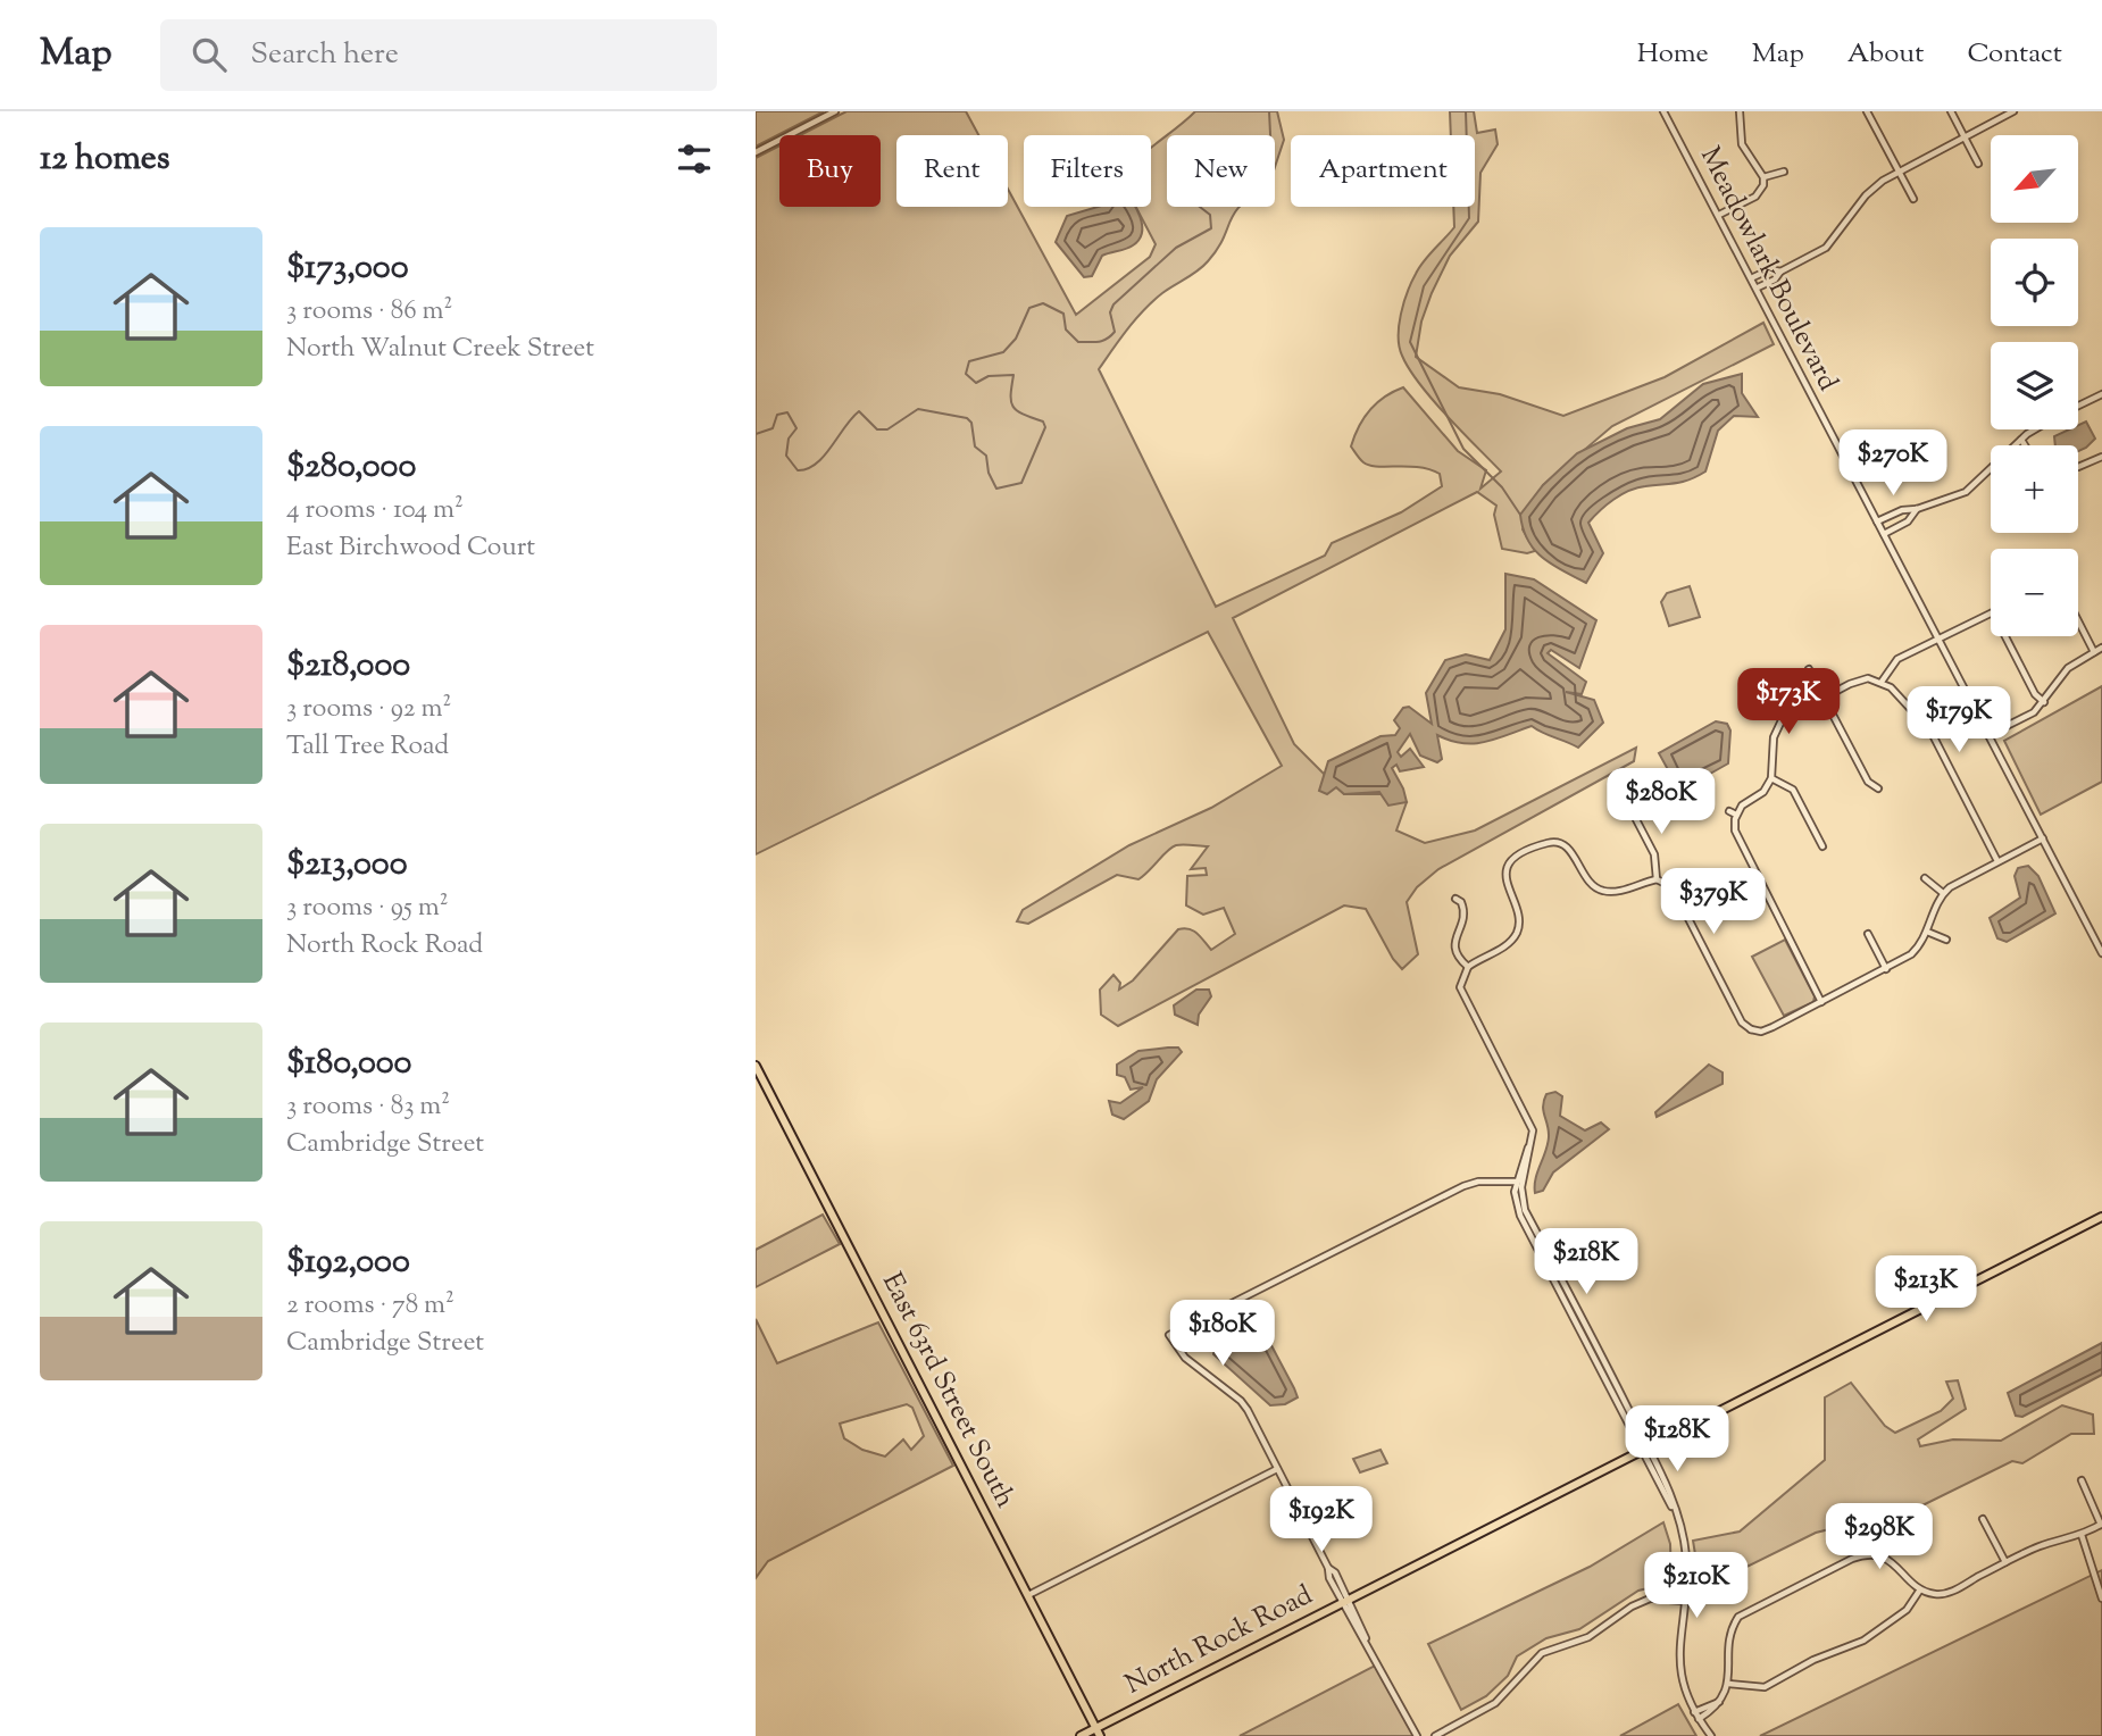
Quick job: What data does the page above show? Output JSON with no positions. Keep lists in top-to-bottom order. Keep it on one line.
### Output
{"streets":{"main road":["East 63rd Street South","North Rock Road"],"street":["Meadowlark Boulevard"]},"crossings":[["East 63rd Street South","North Rock Road"]],"north":"bottom left","page":{"header":"Map","search":"Search here","nav":["Home","Map","About","Contact"],"heading":"12 homes","map_buttons":["+","−"],"chip":["Buy","Rent","Filters","New","Apartment"],"list":[{"name":"$173,000","note":"3 rooms · 86 m² · North Walnut Creek Street"},{"name":"$280,000","note":"4 rooms · 104 m² · East Birchwood Court"},{"name":"$218,000","note":"3 rooms · 92 m² · Tall Tree Road"},{"name":"$213,000","note":"3 rooms · 95 m² · North Rock Road"},{"name":"$180,000","note":"3 rooms · 83 m² · Cambridge Street"},{"name":"$192,000","note":"2 rooms · 78 m² · Cambridge Street"}],"price":["$270K","$173K","$179K","$280K","$379K","$218K","$213K","$180K","$128K","$192K","$298K","$210K"]}}
